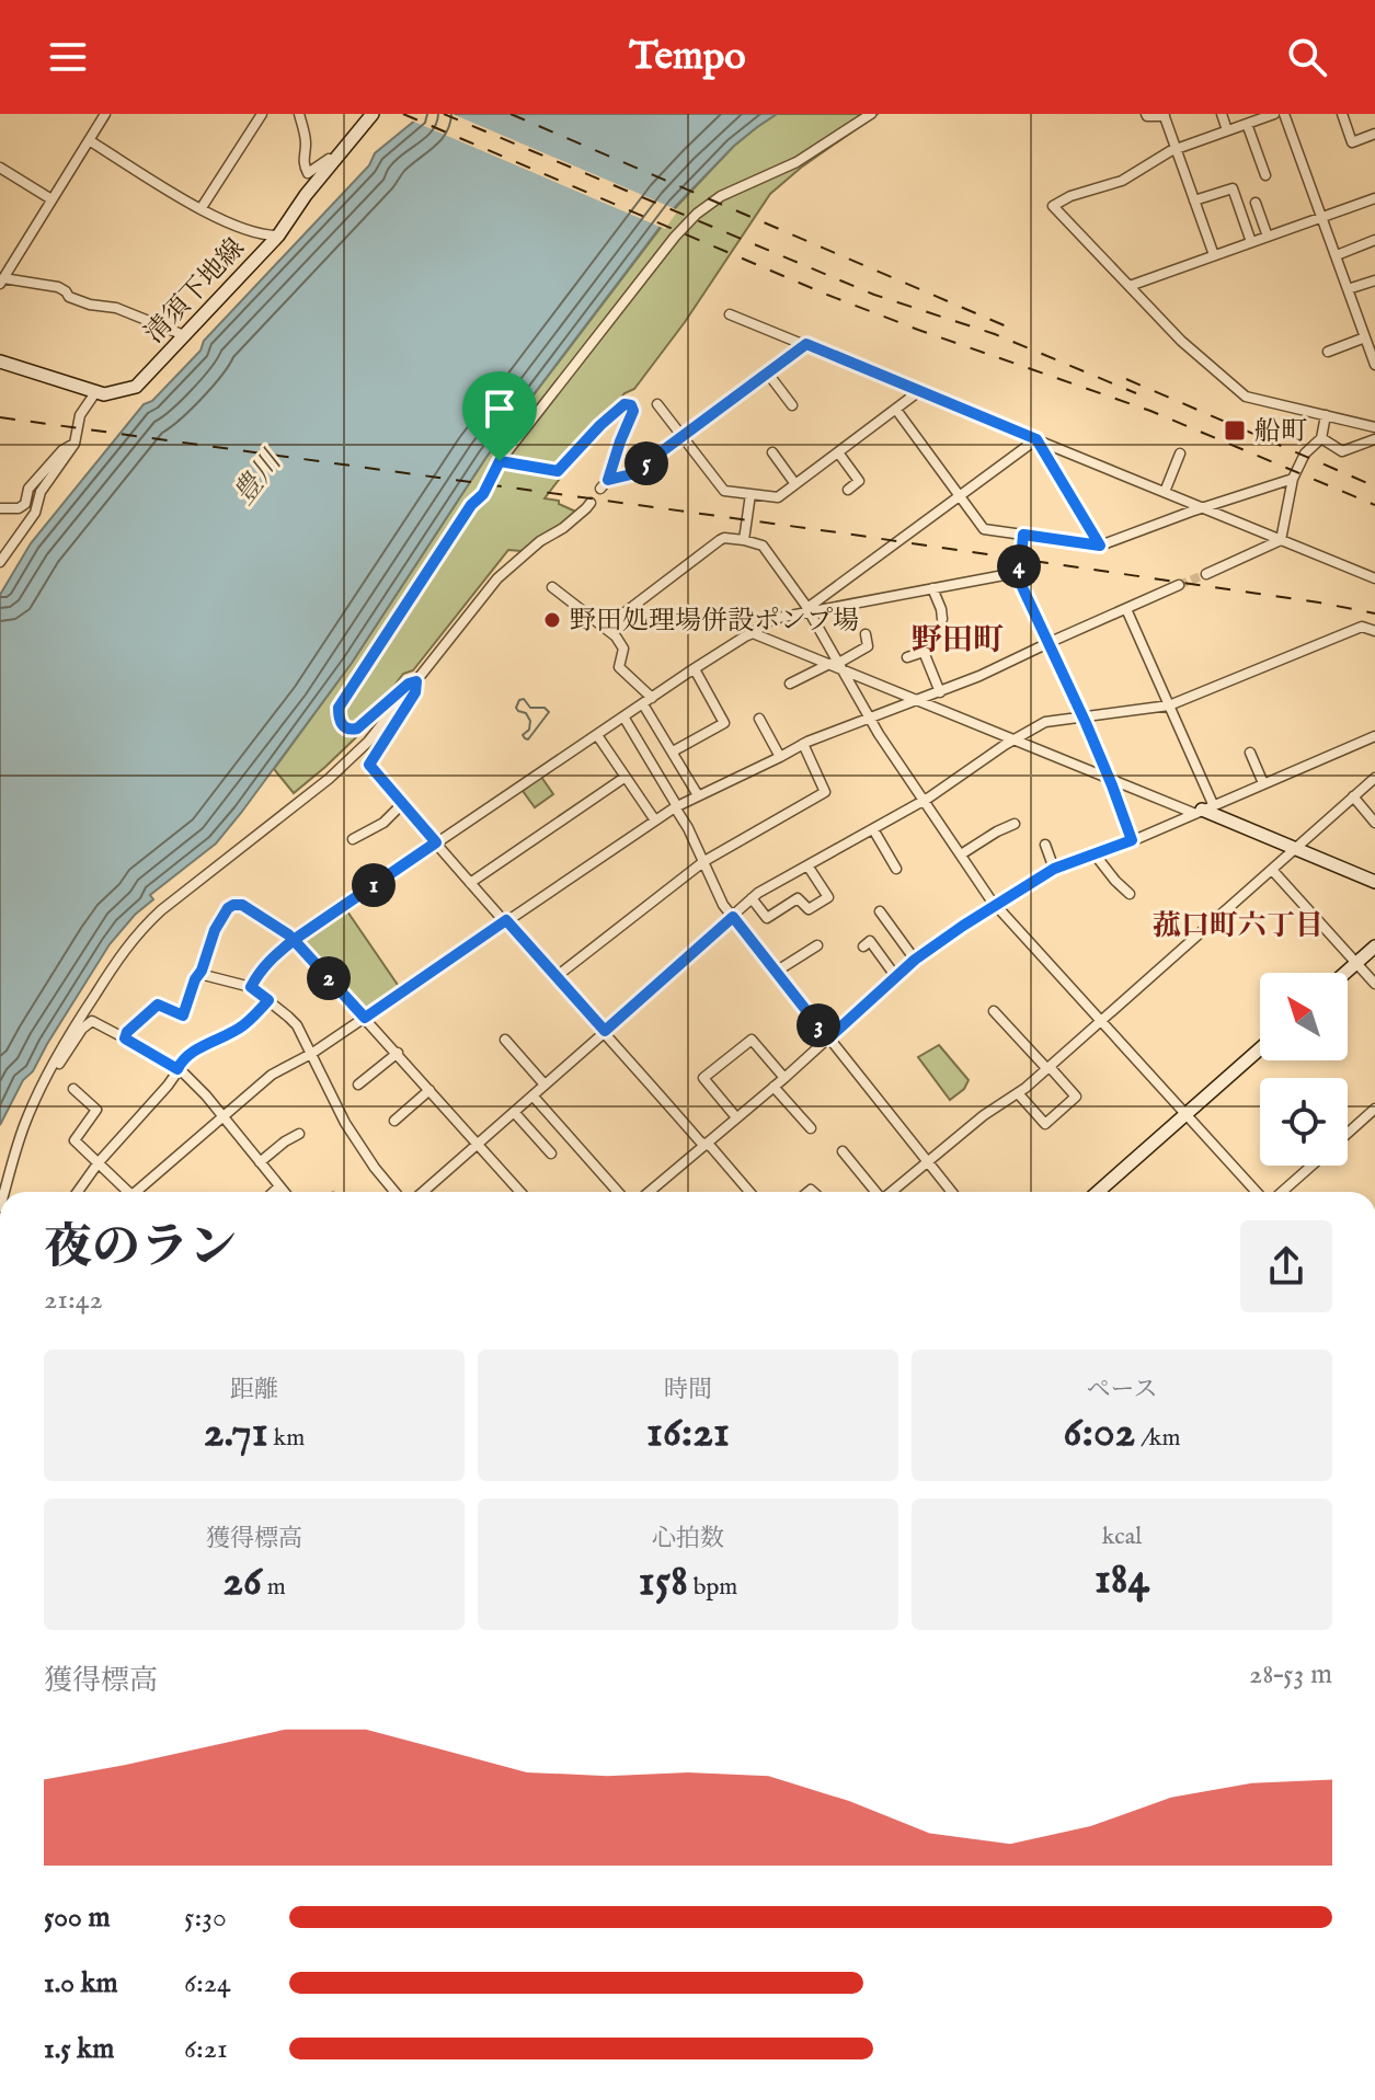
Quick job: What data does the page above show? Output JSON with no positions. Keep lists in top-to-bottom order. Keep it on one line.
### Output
{"streets":{"main road":["清須下地線"]},"districts":["野田町","菰口町六丁目"],"water":["豊川"],"places":{"transit":["船町"],"other":["野田処理場併設ポンプ場"]},"north":"top left","page":{"header":"Tempo","pins":["5","4","1","2","3"],"heading":["夜のラン","21:42"],"stats":[["距離","2.71 km"],["時間","16:21"],["ペース","6:02 /km"],["獲得標高","26 m"],["心拍数","158 bpm"],["kcal","184"]],"chart":["獲得標高","28–53 m"],"list":[{"name":"500 m","note":"5:30"},{"name":"1.0 km","note":"6:24"},{"name":"1.5 km","note":"6:21"}]}}
